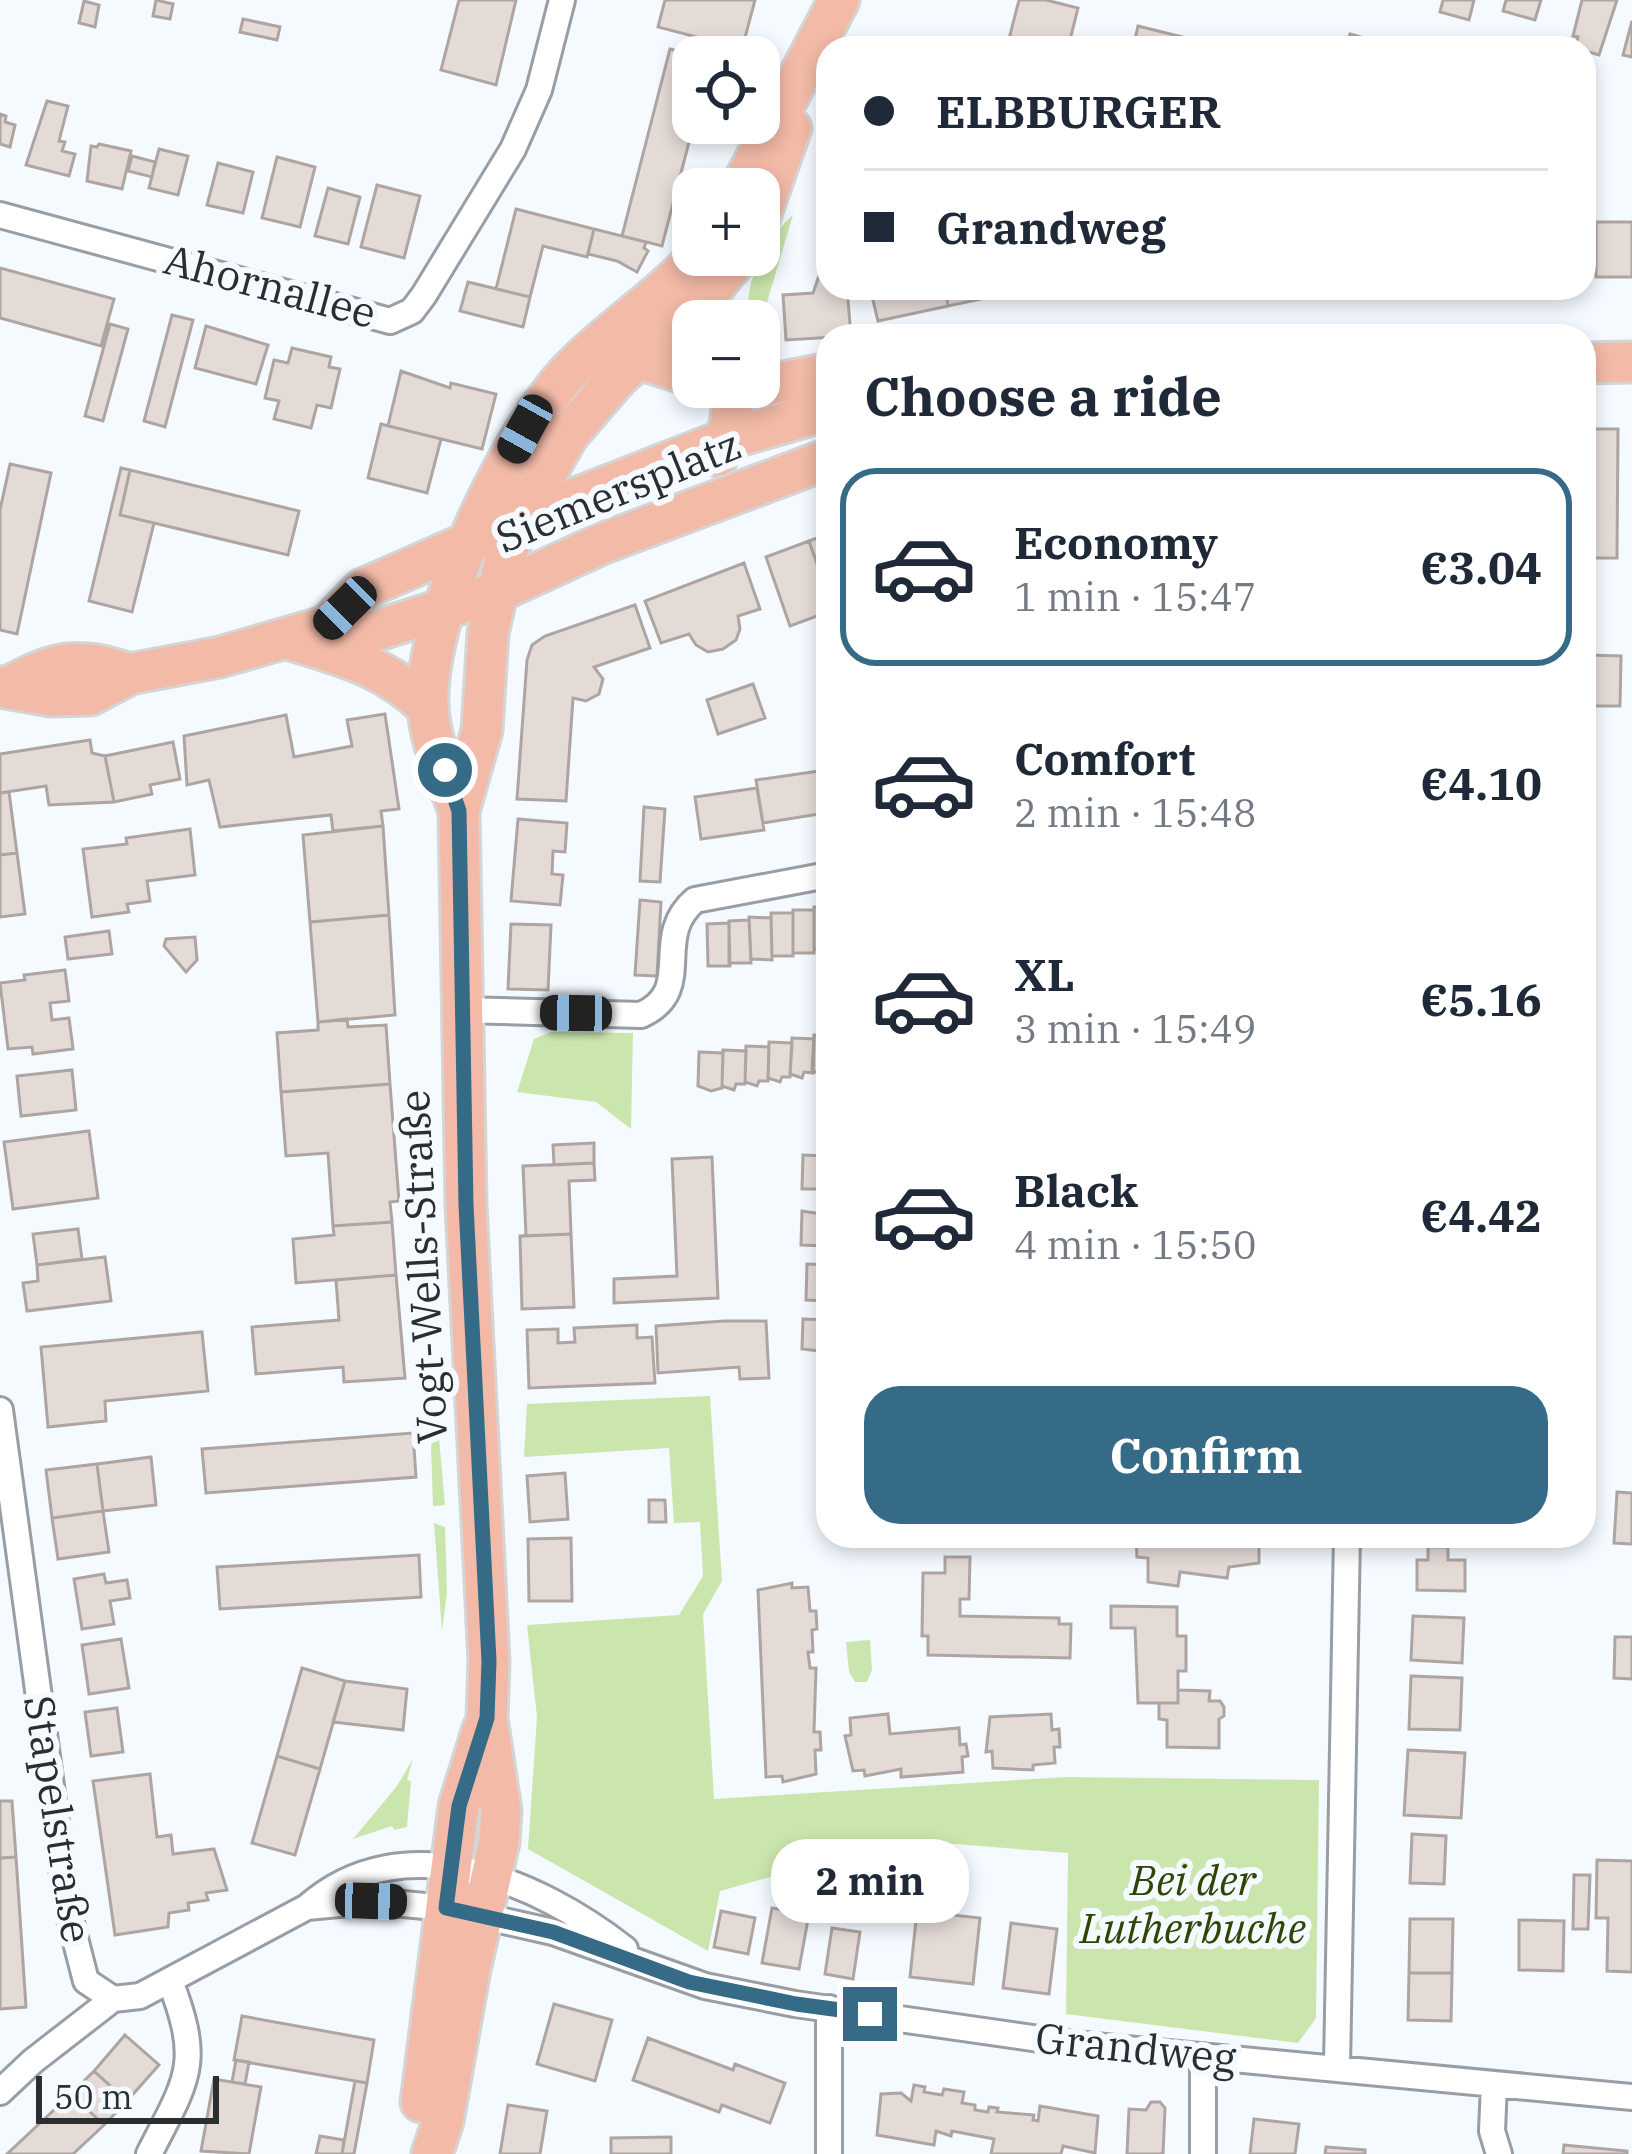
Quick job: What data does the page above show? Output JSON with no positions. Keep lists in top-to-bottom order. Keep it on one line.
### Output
{"streets":{"main road":["Siemersplatz","Vogt-Wells-Straße"],"street":["Ahornallee","Stapelstraße","Grandweg"]},"crossings":[["Siemersplatz","Vogt-Wells-Straße"],["Vogt-Wells-Straße","Grandweg"]],"parks":["Bei der Lutherbuche"],"scale_bar":"50 m","page":{"map_buttons":["+","−"],"banner":["ELBBURGER","Grandweg"],"heading":"Choose a ride","list":[{"name":"Economy","note":"1 min · 15:47","value":"€3.04"},{"name":"Comfort","note":"2 min · 15:48","value":"€4.10"},{"name":"XL","note":"3 min · 15:49","value":"€5.16"},{"name":"Black","note":"4 min · 15:50","value":"€4.42"}],"buttons":"Confirm","bubble":"2 min","scale":"50 m"}}
